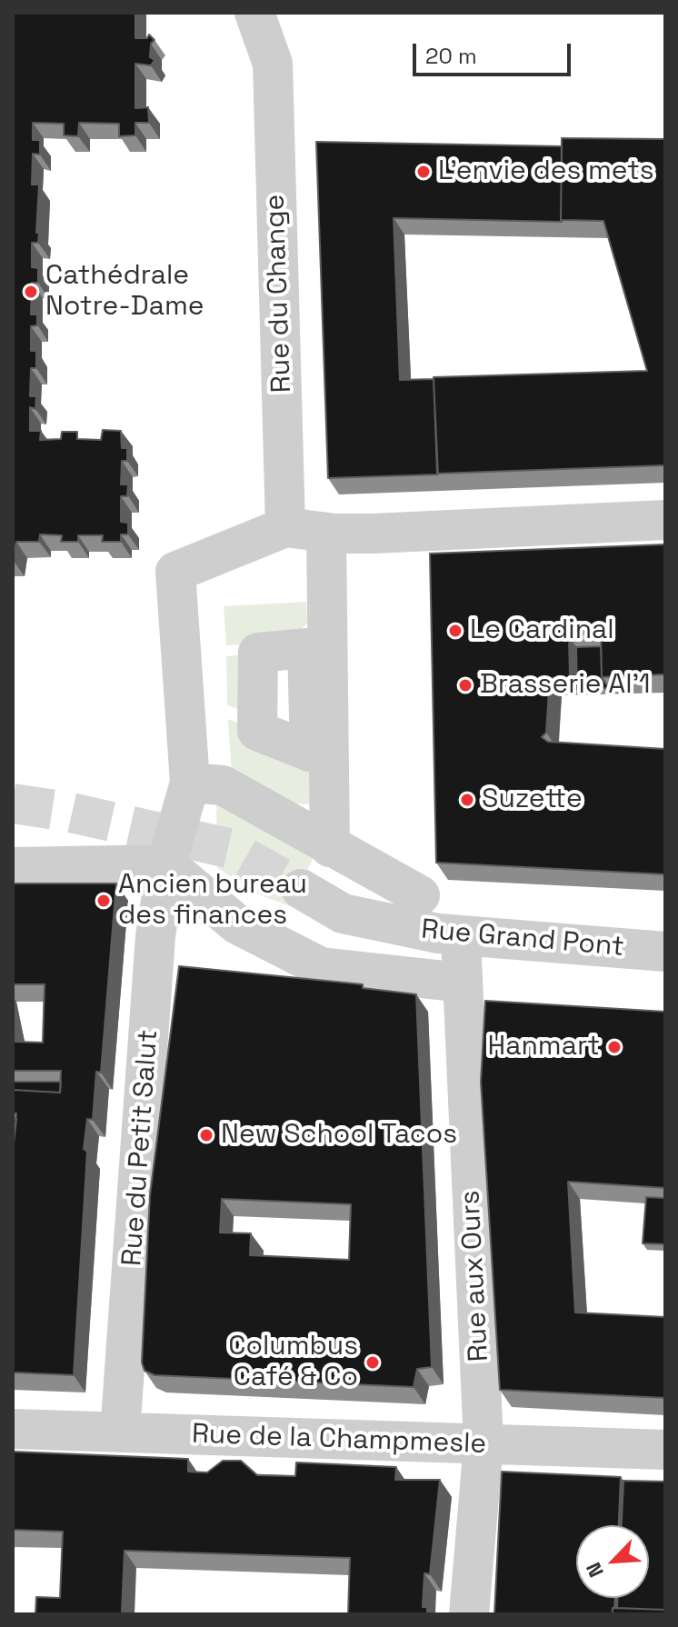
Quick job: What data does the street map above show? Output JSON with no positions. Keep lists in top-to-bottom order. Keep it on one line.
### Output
{"streets":{"street":["Rue du Change","Rue Grand Pont","Rue du Petit Salut","Rue aux Ours","Rue de la Champmesle"]},"crossings":[["Rue Grand Pont","Rue du Petit Salut"],["Rue Grand Pont","Rue aux Ours"],["Rue du Petit Salut","Rue de la Champmesle"],["Rue aux Ours","Rue de la Champmesle"]],"places":["L'envie des mets","Cathédrale Notre-Dame","Le Cardinal","Brasserie Al'1","Suzette","Ancien bureau des finances","Hanmart","New School Tacos","Columbus Café & Co"],"scale_bar":"20 m","north":"bottom left"}
